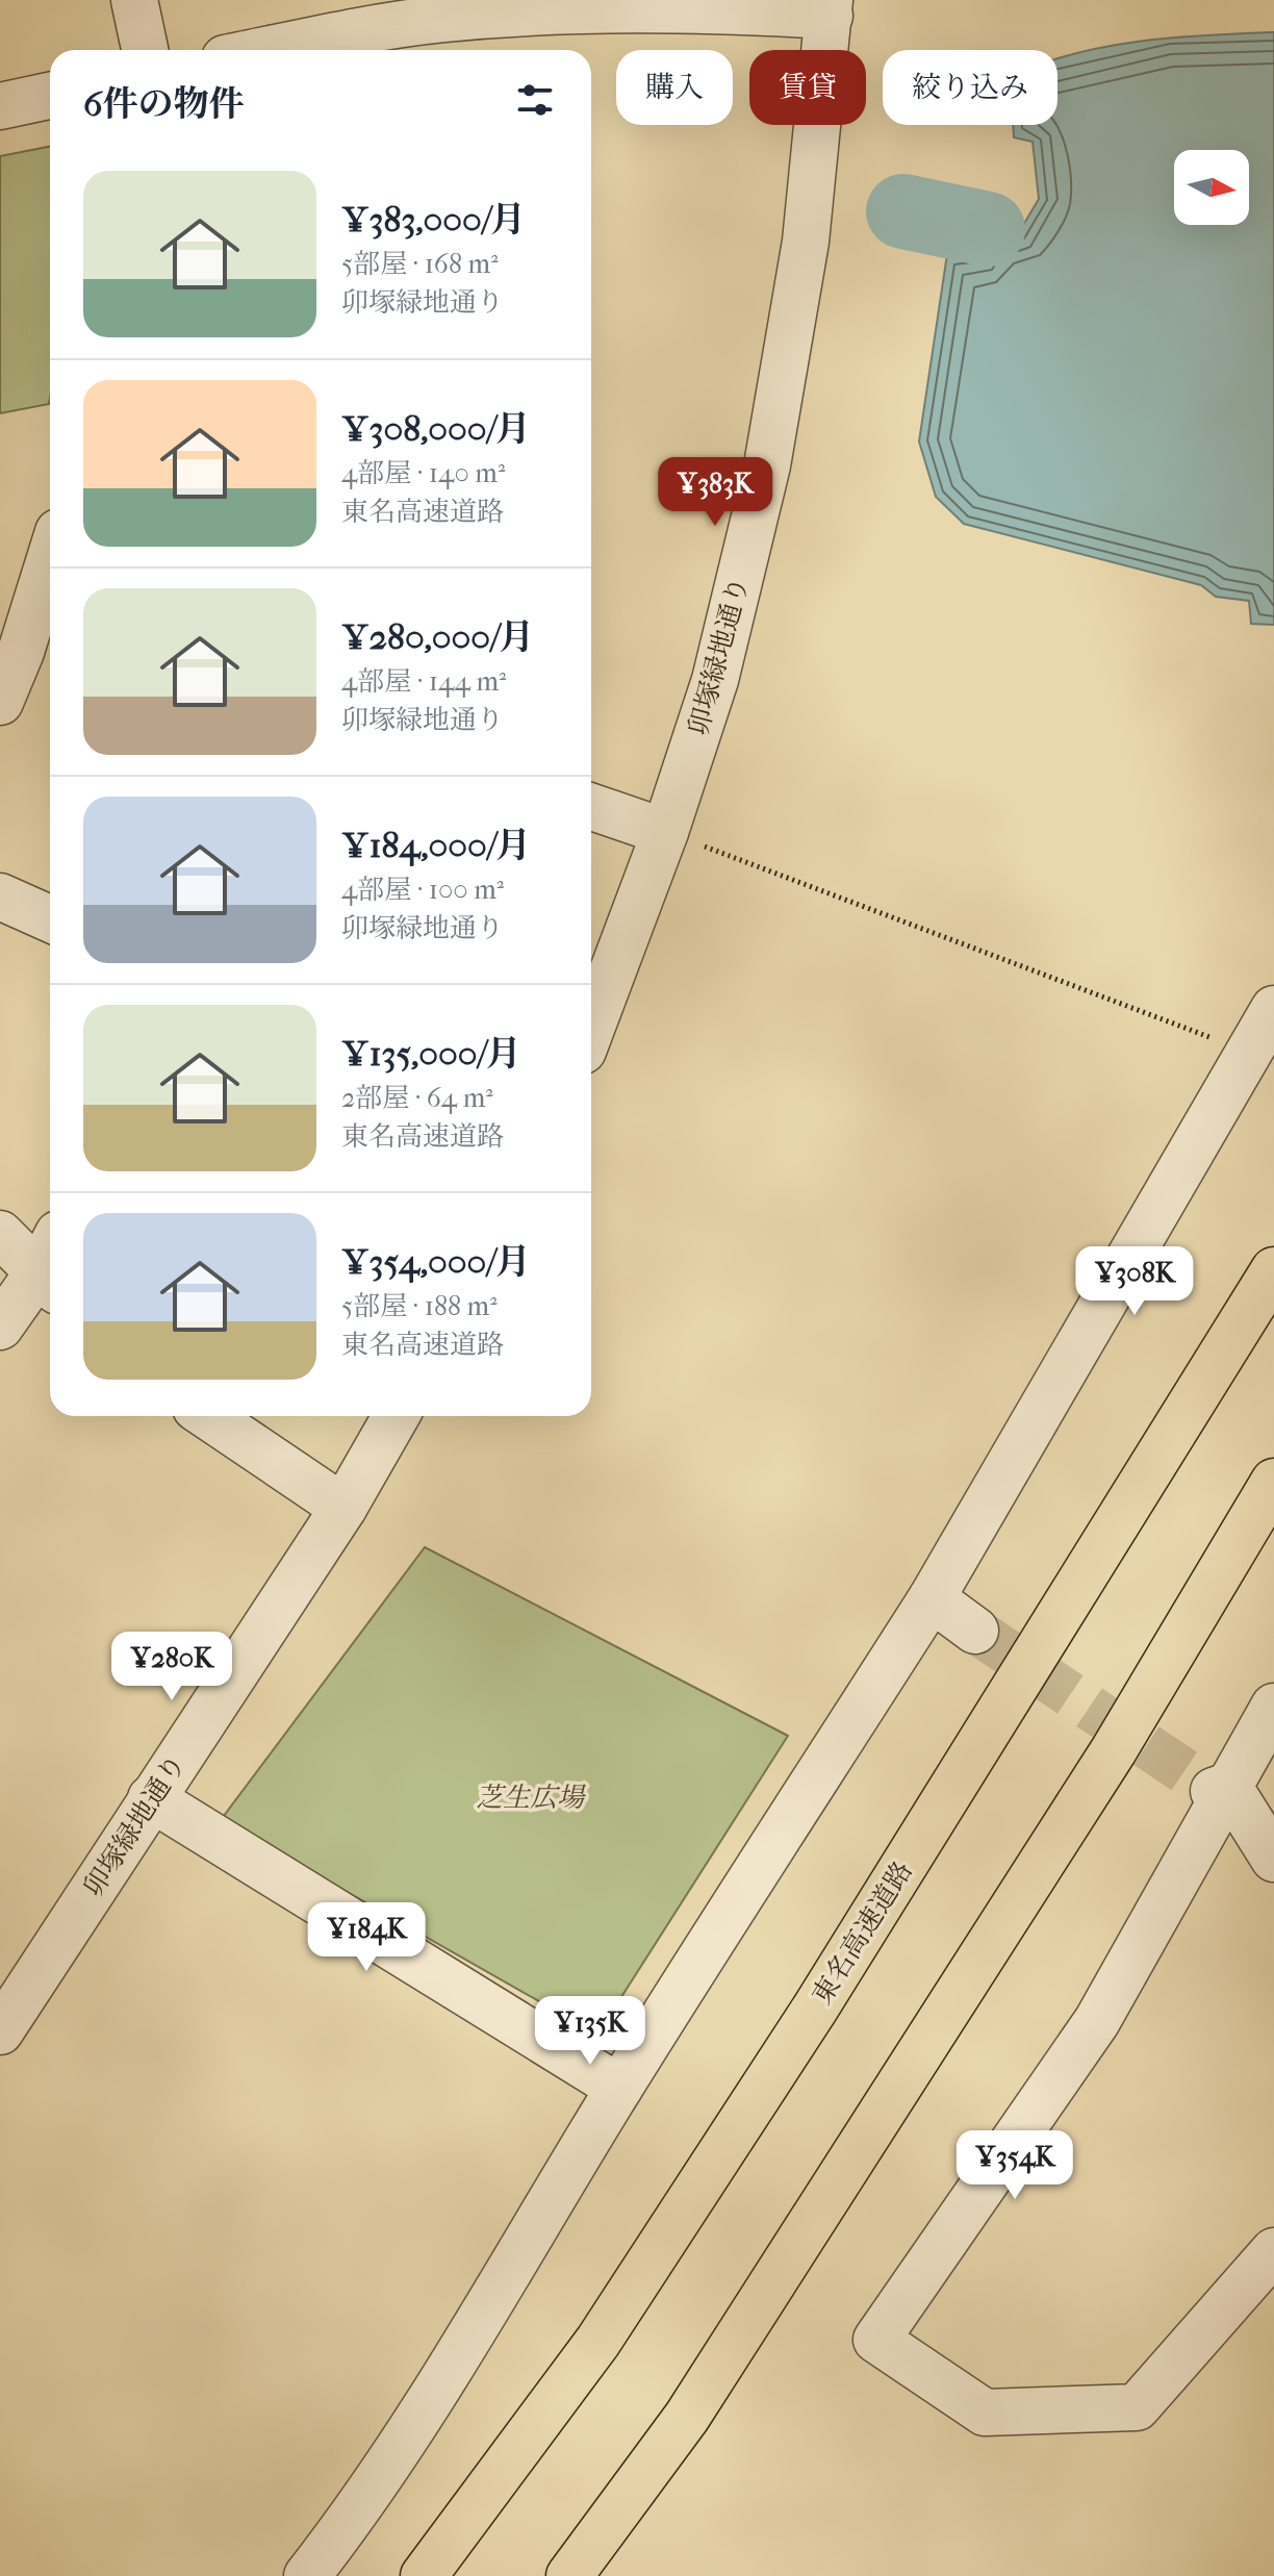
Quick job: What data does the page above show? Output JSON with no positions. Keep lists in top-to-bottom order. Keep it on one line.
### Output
{"streets":{"highway":["東名高速道路"],"street":["卯塚緑地通り"]},"parks":["芝生広場"],"north":"right","page":{"chip":["購入","賃貸","絞り込み"],"heading":"6件の物件","list":[{"name":"¥383,000/月","note":"5部屋 · 168 m² · 卯塚緑地通り"},{"name":"¥308,000/月","note":"4部屋 · 140 m² · 東名高速道路"},{"name":"¥280,000/月","note":"4部屋 · 144 m² · 卯塚緑地通り"},{"name":"¥184,000/月","note":"4部屋 · 100 m² · 卯塚緑地通り"},{"name":"¥135,000/月","note":"2部屋 · 64 m² · 東名高速道路"},{"name":"¥354,000/月","note":"5部屋 · 188 m² · 東名高速道路"}],"price":["¥383K","¥308K","¥280K","¥184K","¥135K","¥354K"]}}
